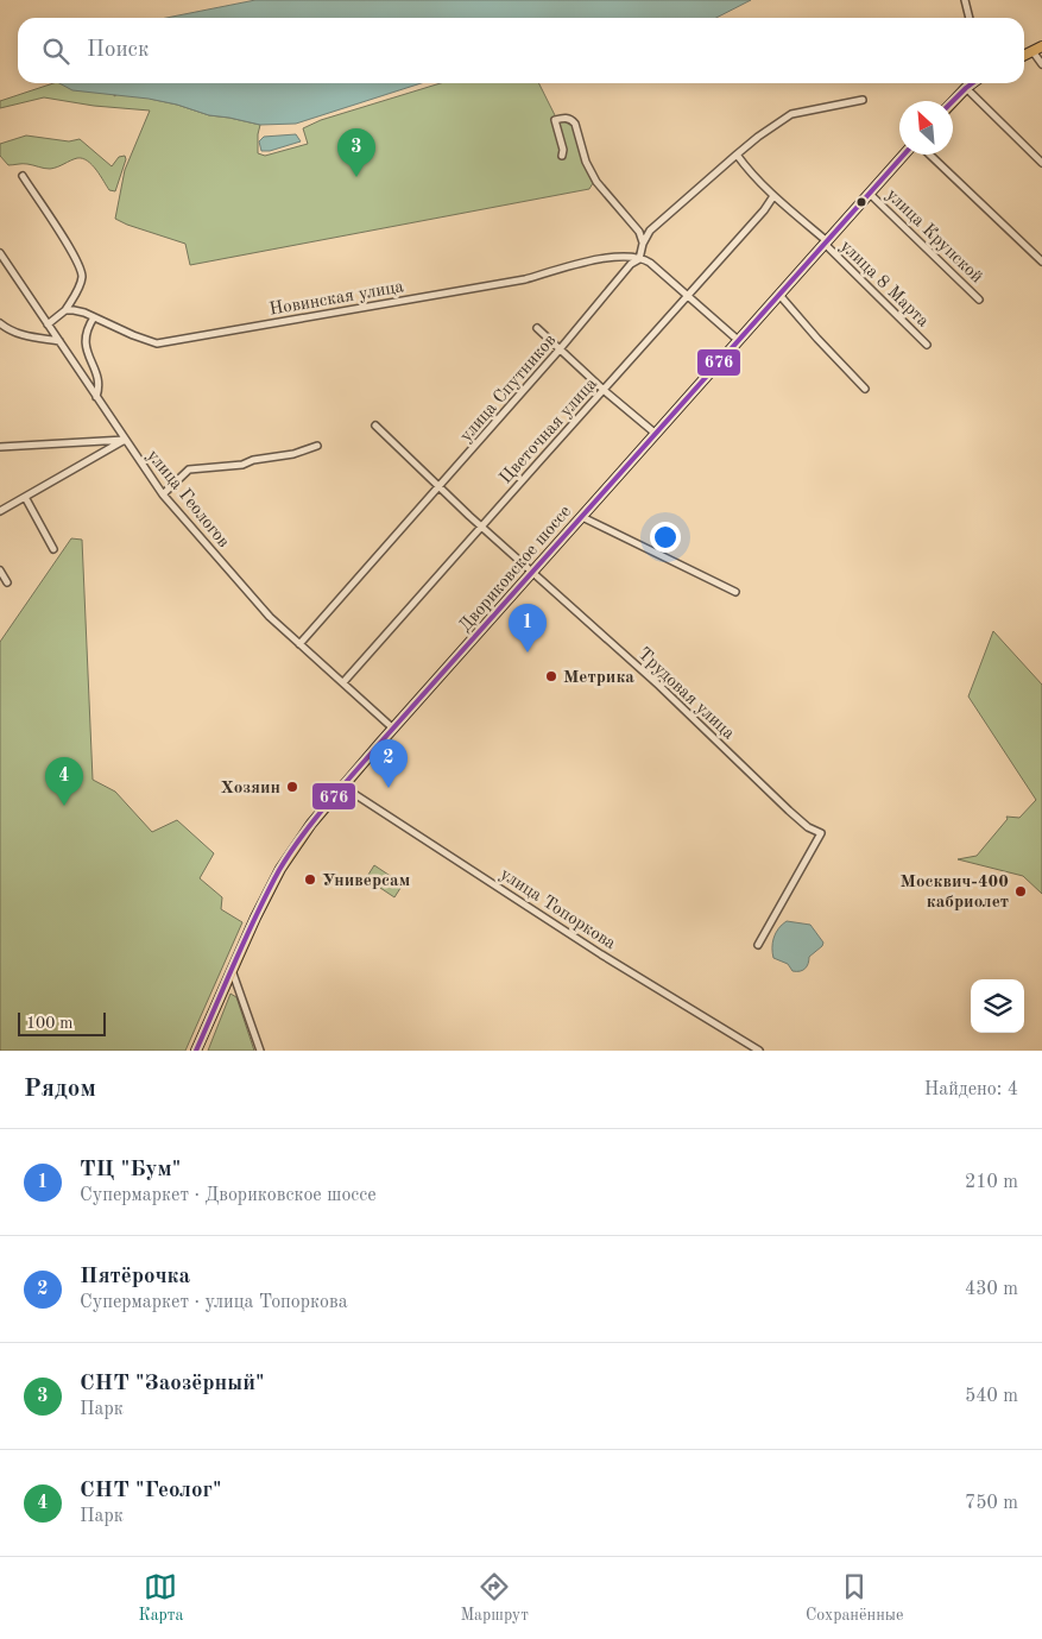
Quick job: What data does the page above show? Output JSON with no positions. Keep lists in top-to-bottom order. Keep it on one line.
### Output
{"streets":{"main road":["Двориковское шоссе"],"street":["улица Крупской","улица 8 Марта","Новинская улица","улица Спутников","Цветочная улица","улица Геологов","Трудовая улица","улица Топоркова"]},"crossings":[["улица Крупской","Двориковское шоссе"],["улица 8 Марта","Цветочная улица"],["улица 8 Марта","Двориковское шоссе"],["Новинская улица","улица Спутников"],["улица Спутников","улица Геологов"],["улица Спутников","Трудовая улица"],["Цветочная улица","улица Геологов"],["Цветочная улица","Трудовая улица"],["улица Геологов","Двориковское шоссе"],["Двориковское шоссе","Трудовая улица"],["Двориковское шоссе","улица Топоркова"]],"places":["Метрика","Хозяин","Универсам","Москвич-400 кабриолет"],"lines":["transit line 676"],"scale_bar":"100 m","north":"top left","page":{"search":"Поиск","pins":["3","1","2","4"],"scale":"100 m","heading":["Рядом","Найдено: 4"],"list":[{"mark":"1","name":"ТЦ \"Бум\"","note":"Супермаркет · Двориковское шоссе","value":"210 m"},{"mark":"2","name":"Пятёрочка","note":"Супермаркет · улица Топоркова","value":"430 m"},{"mark":"3","name":"СНТ \"Заозёрный\"","note":"Парк","value":"540 m"},{"mark":"4","name":"СНТ \"Геолог\"","note":"Парк","value":"750 m"}],"nav":["Карта","Маршрут","Сохранённые"]}}
